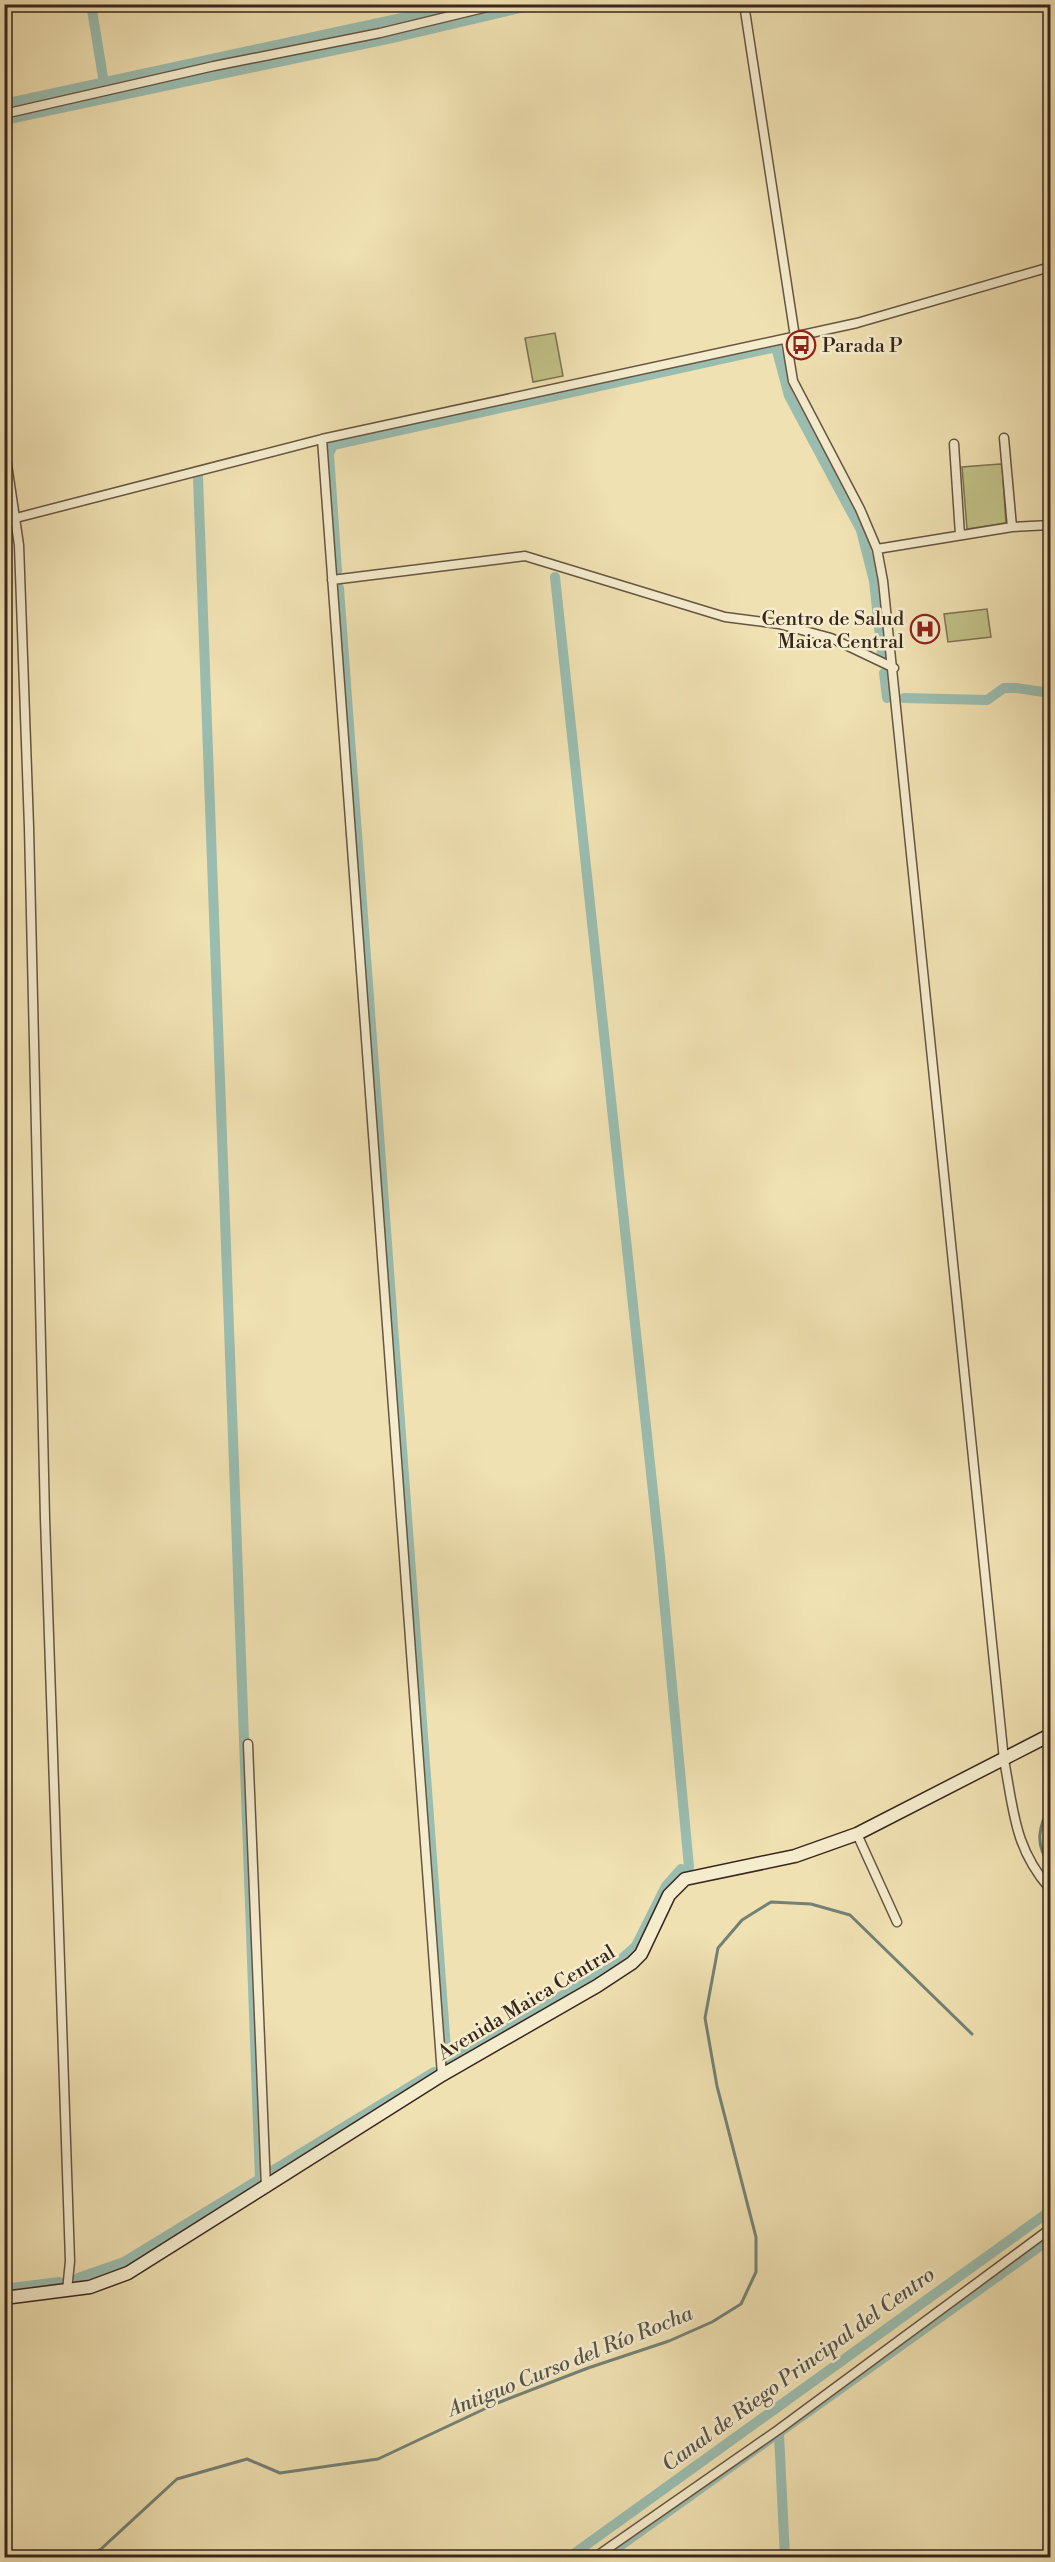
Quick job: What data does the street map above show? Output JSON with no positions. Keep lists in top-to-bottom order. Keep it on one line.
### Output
{"streets":{"street":["Avenida Maica Central"]},"water":["Antiguo Curso del Río Rocha","Canal de Riego Principal del Centro"],"places":{"bus stop":["Parada P"],"hospital":["Centro de Salud Maica Central"]}}
